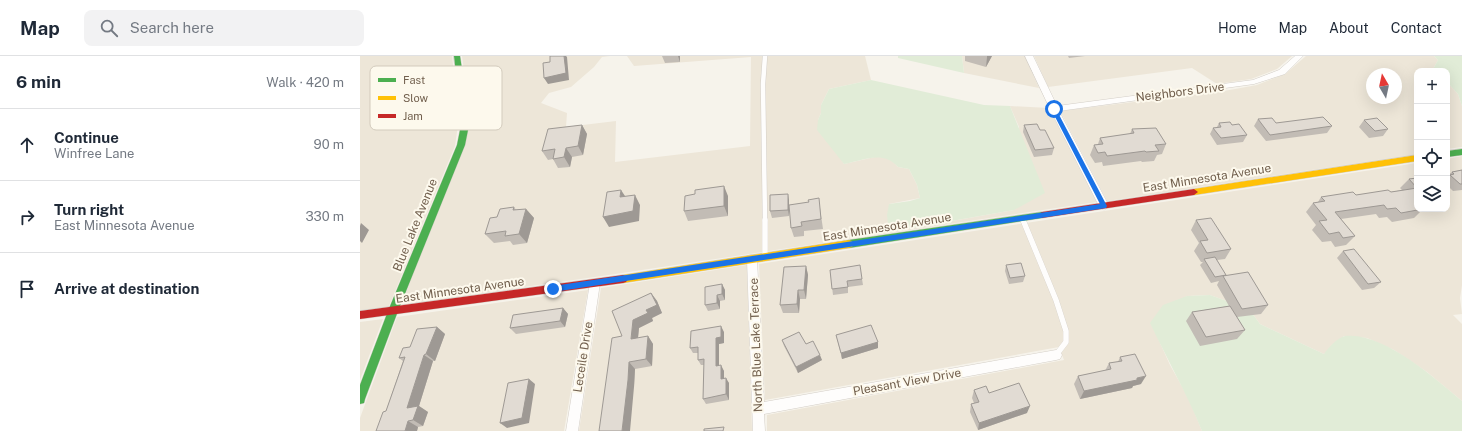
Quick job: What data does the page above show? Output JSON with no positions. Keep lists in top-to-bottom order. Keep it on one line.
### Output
{"streets":{"street":["Neighbors Drive","East Minnesota Avenue","Blue Lake Avenue","North Blue Lake Terrace","Leceile Drive","Pleasant View Drive"]},"crossings":[["East Minnesota Avenue","Blue Lake Avenue"],["East Minnesota Avenue","North Blue Lake Terrace"],["East Minnesota Avenue","Leceile Drive"],["North Blue Lake Terrace","Pleasant View Drive"]],"legend":["Fast","Slow","Jam"],"north":"top","page":{"header":"Map","search":"Search here","nav":["Home","Map","About","Contact"],"heading":["6 min","Walk · 420 m"],"map_buttons":["+","−"],"list":[["Continue","Winfree Lane","90 m"],["Turn right","East Minnesota Avenue","330 m"],"Arrive at destination"]}}
